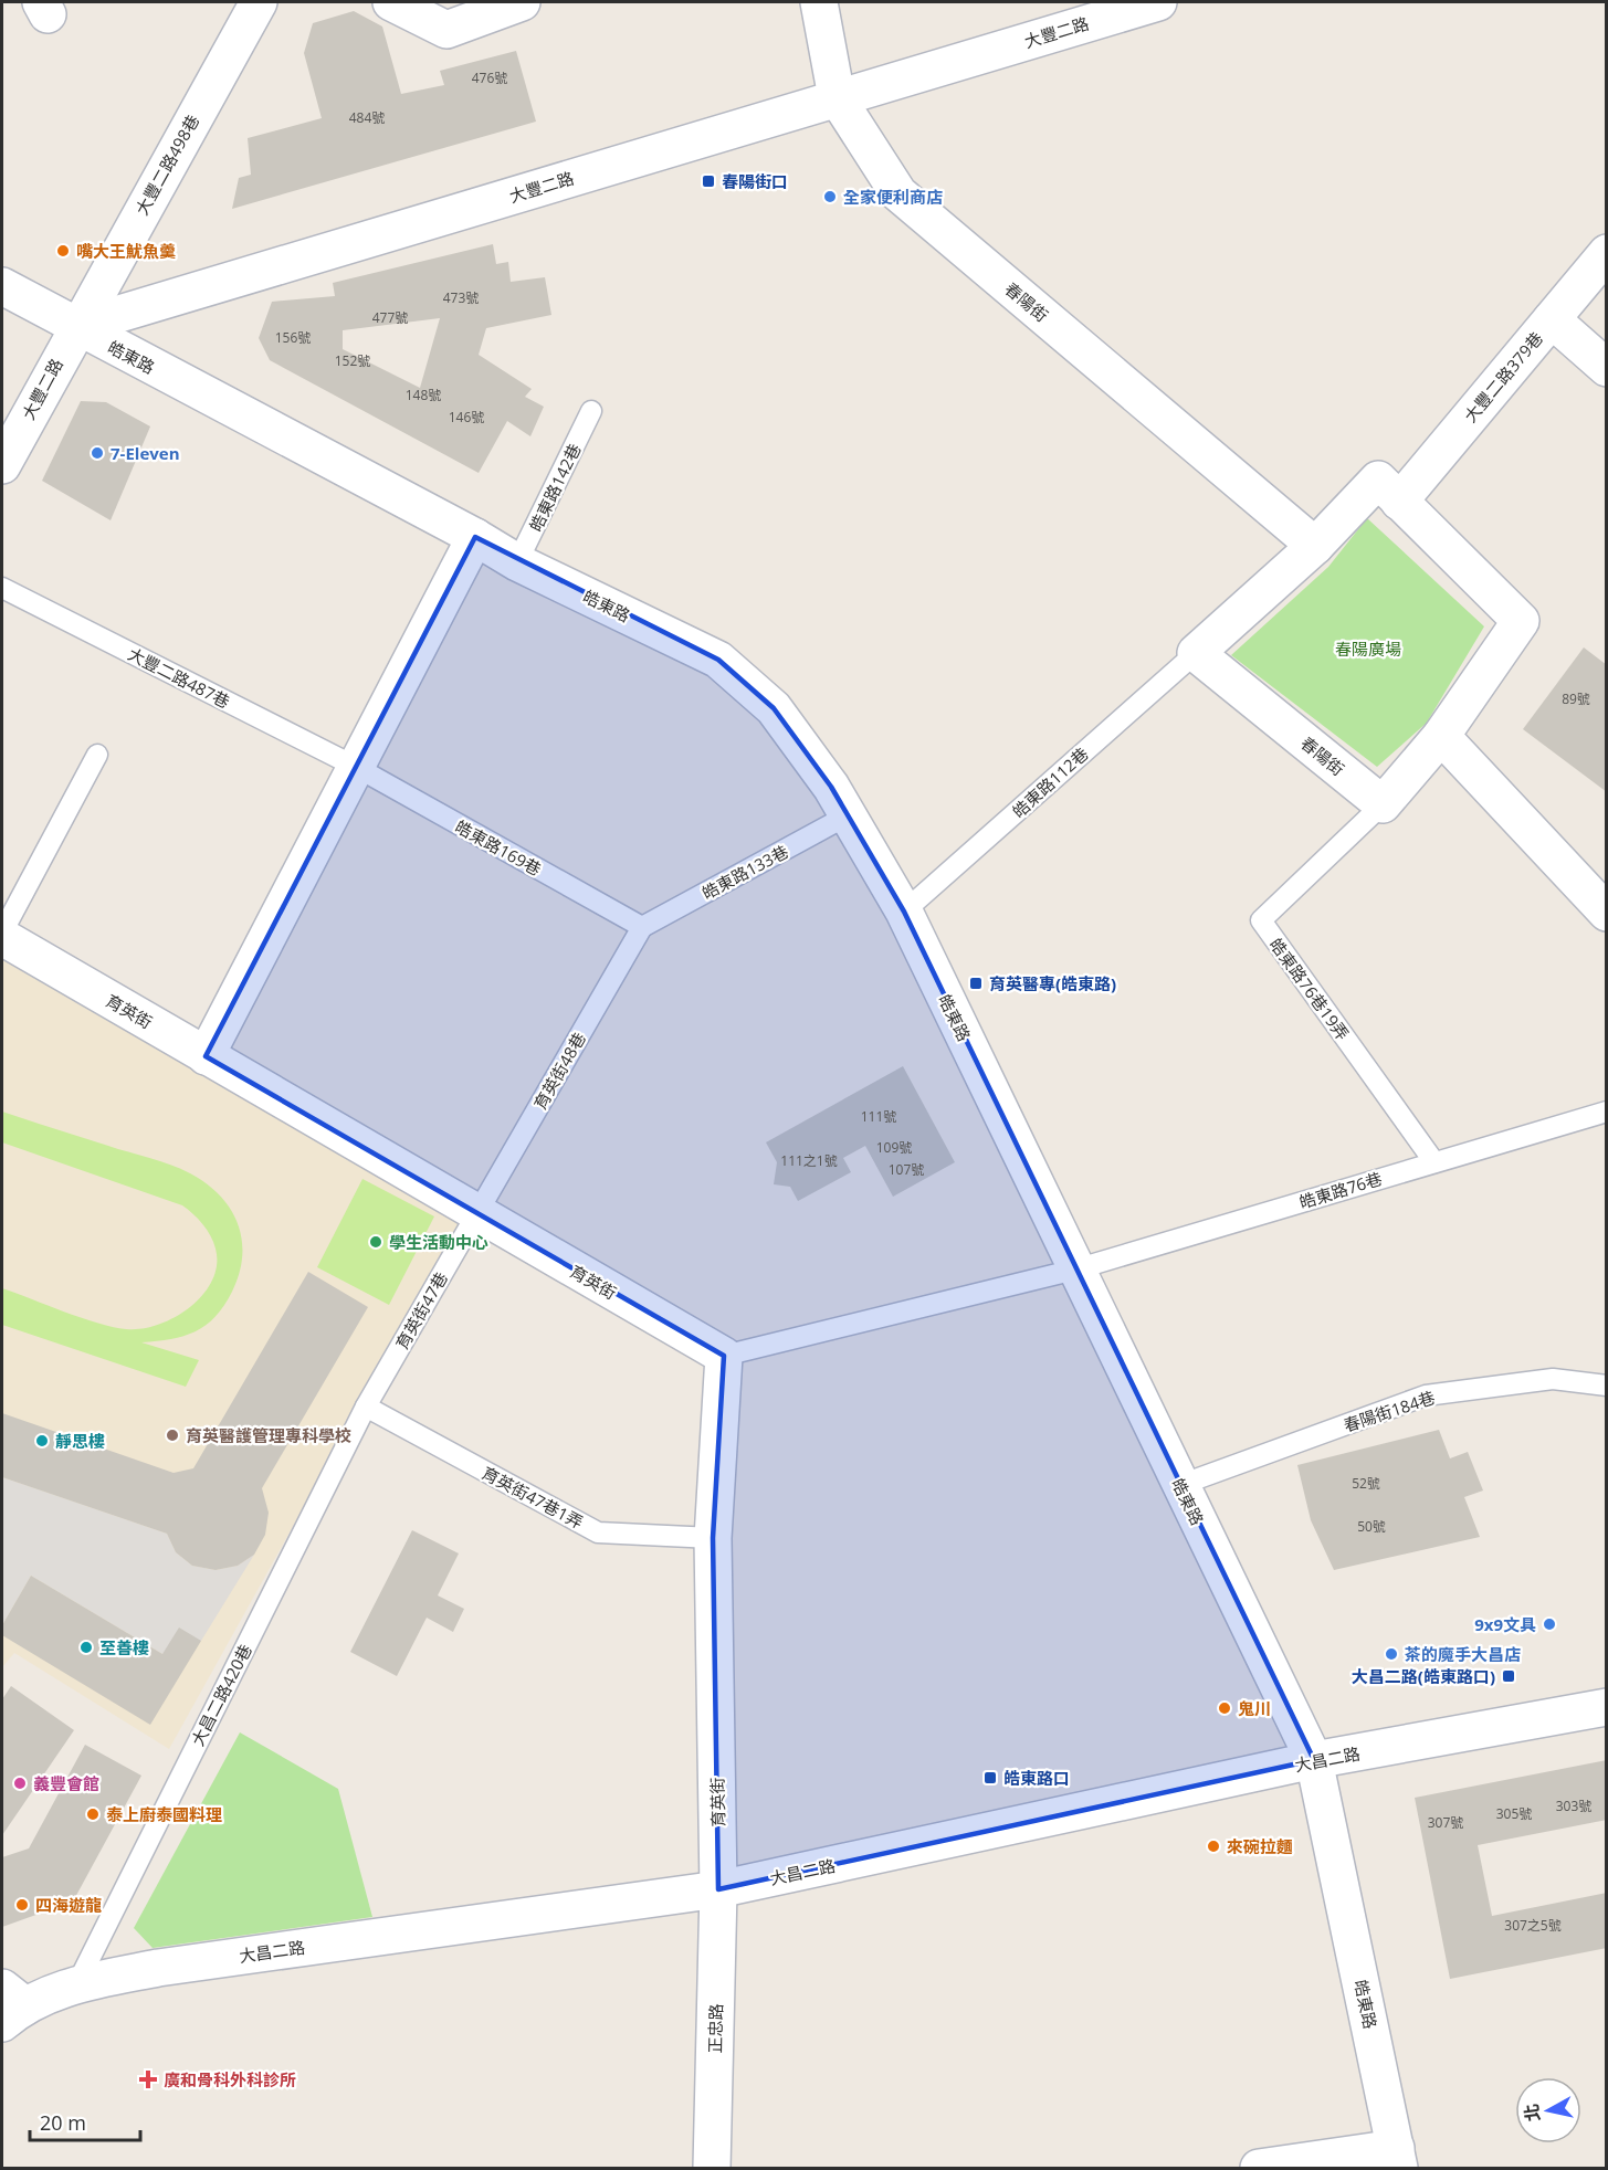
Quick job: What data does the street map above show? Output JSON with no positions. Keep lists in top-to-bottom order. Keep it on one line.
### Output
{"streets":{"street":["大豐二路","大豐二路498巷","春陽街","皓東路","大豐二路379巷","育英街","大昌二路","正忠路"],"lane":["皓東路142巷","大豐二路487巷","皓東路112巷","皓東路169巷","皓東路133巷","皓東路76巷19弄","育英街48巷","皓東路76巷","育英街47巷","春陽街184巷","育英街47巷1弄","大昌二路420巷"]},"crossings":[["大豐二路","大豐二路498巷"],["大豐二路","春陽街"],["大豐二路","皓東路"],["大豐二路498巷","皓東路"],["春陽街","皓東路112巷"],["春陽街","皓東路76巷19弄"],["皓東路","皓東路142巷"],["皓東路","皓東路112巷"],["皓東路","皓東路133巷"],["皓東路","皓東路76巷"],["皓東路","春陽街184巷"],["皓東路","大昌二路"],["大豐二路487巷","皓東路169巷"],["皓東路169巷","皓東路133巷"],["皓東路169巷","育英街48巷"],["皓東路133巷","育英街48巷"],["皓東路76巷19弄","皓東路76巷"],["育英街","育英街48巷"],["育英街","皓東路76巷"],["育英街","育英街47巷"],["育英街","育英街47巷1弄"],["育英街","大昌二路"],["育英街","正忠路"],["育英街48巷","育英街47巷"],["育英街47巷","育英街47巷1弄"],["育英街47巷","大昌二路420巷"],["育英街47巷1弄","大昌二路420巷"],["大昌二路420巷","大昌二路"],["大昌二路","正忠路"]],"parks":["春陽廣場"],"places":{"transit":["春陽街口","育英醫專(皓東路)","大昌二路(皓東路口)","皓東路口"],"other":["全家便利商店","嘴大王魷魚羹","7-Eleven","學生活動中心","育英醫護管理專科學校","靜思樓","9x9文具","至善樓","茶的魔手大昌店","鬼川","義豐會館","泰上廚泰國料理","來碗拉麵","四海遊龍"],"health":["廣和骨科外科診所"]},"house_numbers":["476號","484號","473號","477號","156號","152號","148號","146號","89號","111號","109號","111之1號","107號","52號","50號","303號","305號","307號","307之5號"],"scale_bar":"20 m","north":"left"}
